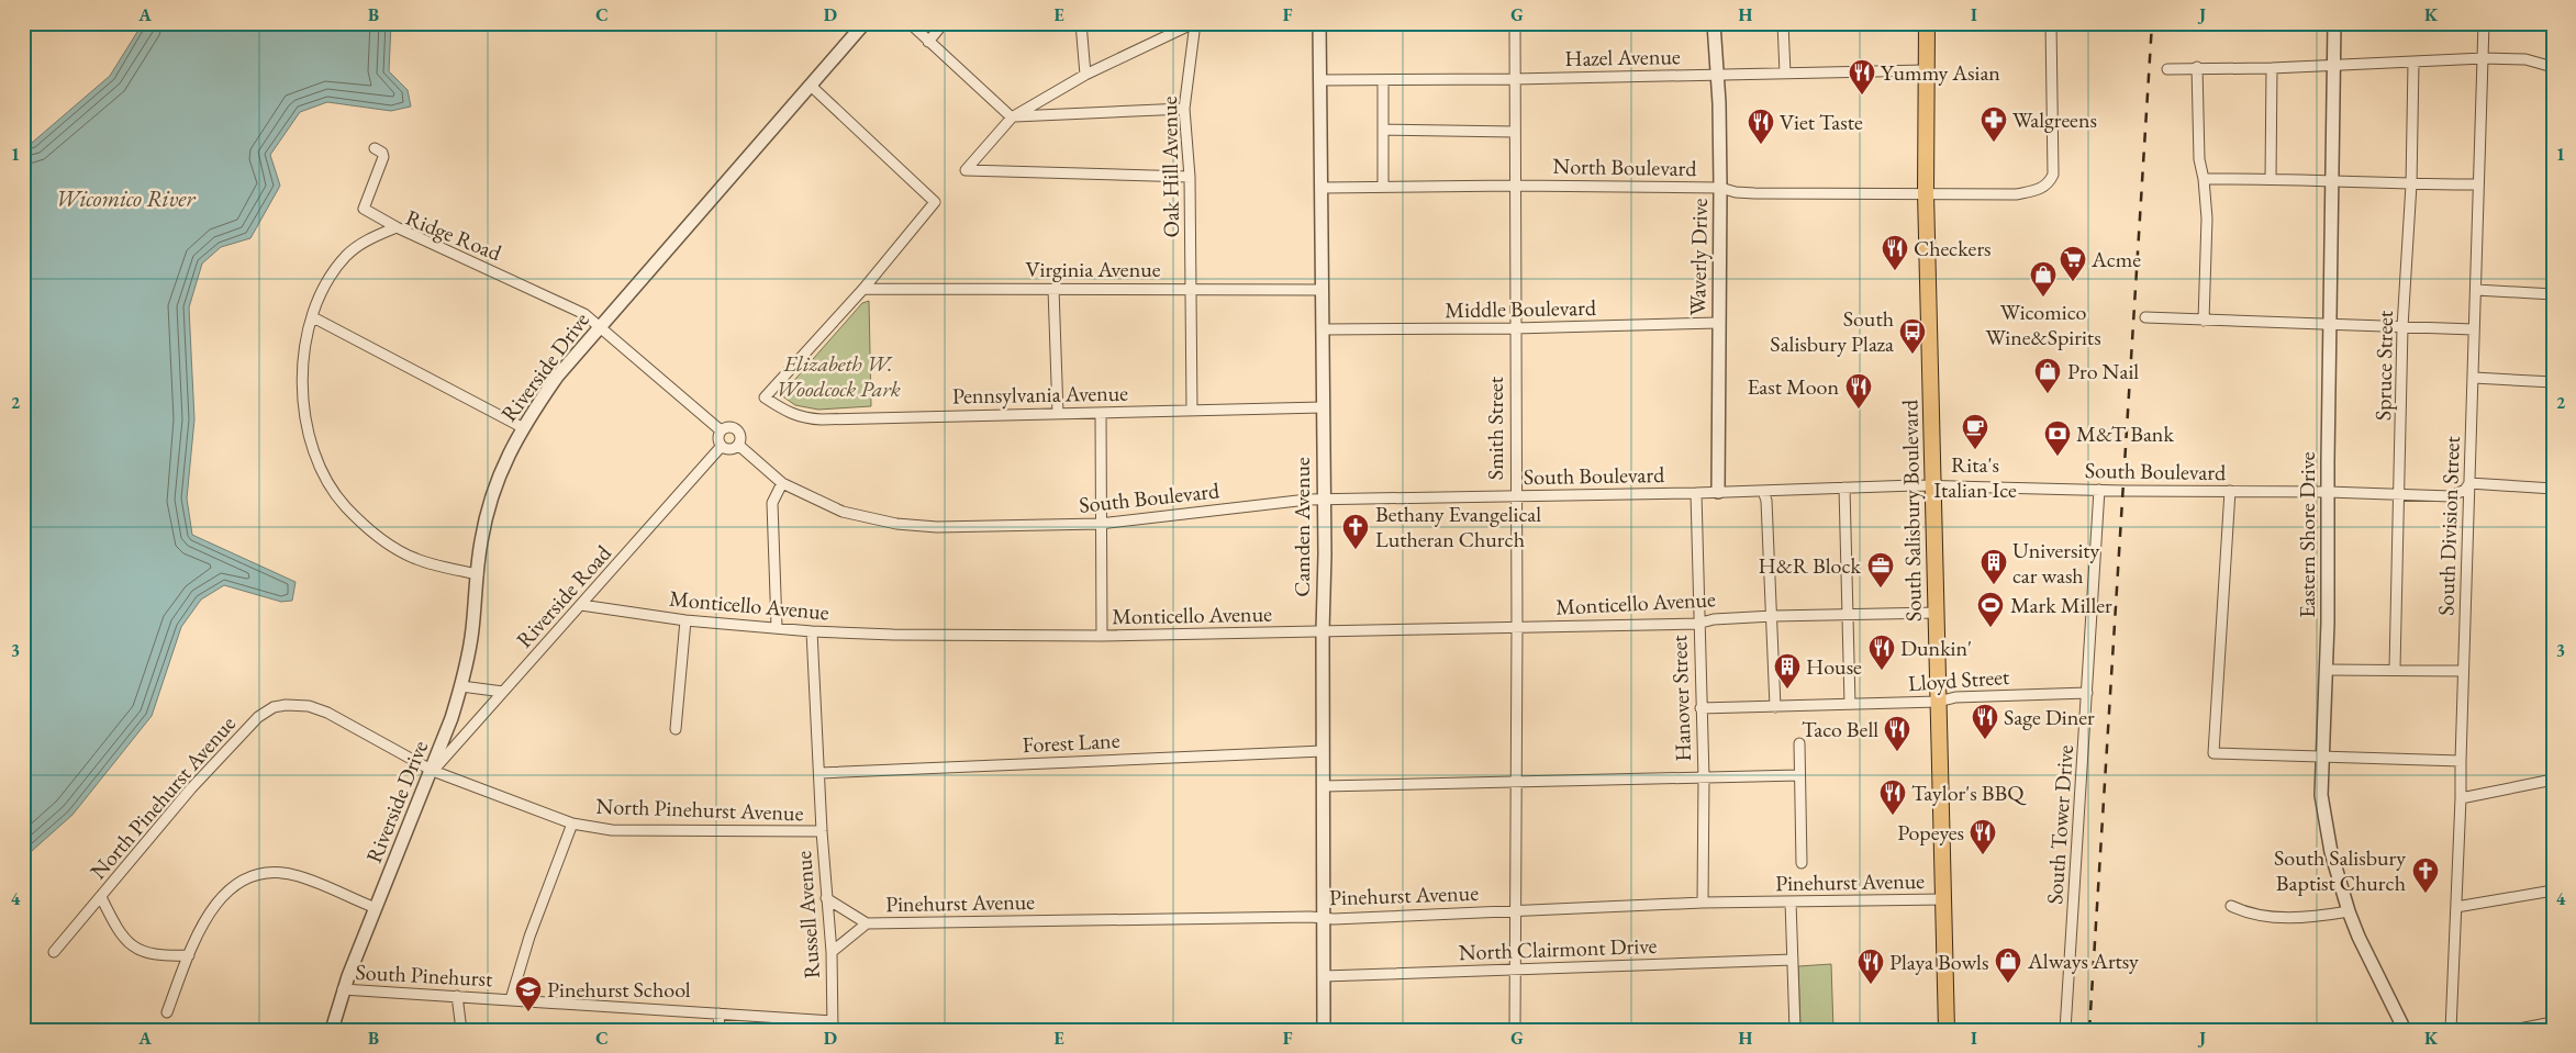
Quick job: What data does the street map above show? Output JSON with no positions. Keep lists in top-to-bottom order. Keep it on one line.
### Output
{"streets":{"main road":["South Salisbury Boulevard"],"street":["Hazel Avenue","Oak Hill Avenue","North Boulevard","Ridge Road","Waverly Drive","Virginia Avenue","Middle Boulevard","Spruce Street","Riverside Drive","Pennsylvania Avenue","Smith Street","South Boulevard","South Division Street","Camden Avenue","Eastern Shore Drive","Riverside Road","Monticello Avenue","Lloyd Street","Hanover Street","Forest Lane","North Pinehurst Avenue","South Tower Drive","Pinehurst Avenue","Russell Avenue","North Clairmont Drive","South Pinehurst"]},"crossings":[["Hazel Avenue","Waverly Drive"],["Hazel Avenue","Smith Street"],["Hazel Avenue","South Salisbury Boulevard"],["Hazel Avenue","Camden Avenue"],["Oak Hill Avenue","Virginia Avenue"],["Oak Hill Avenue","Pennsylvania Avenue"],["North Boulevard","Waverly Drive"],["North Boulevard","Smith Street"],["North Boulevard","South Salisbury Boulevard"],["North Boulevard","Camden Avenue"],["Ridge Road","Riverside Drive"],["Waverly Drive","Middle Boulevard"],["Waverly Drive","South Boulevard"],["Virginia Avenue","Pennsylvania Avenue"],["Virginia Avenue","Camden Avenue"],["Middle Boulevard","Smith Street"],["Middle Boulevard","Camden Avenue"],["Spruce Street","South Boulevard"],["Riverside Drive","Riverside Road"],["Riverside Drive","North Pinehurst Avenue"],["Riverside Drive","South Pinehurst"],["Pennsylvania Avenue","Camden Avenue"],["Smith Street","South Boulevard"],["Smith Street","Monticello Avenue"],["Smith Street","Pinehurst Avenue"],["Smith Street","North Clairmont Drive"],["South Boulevard","South Salisbury Boulevard"],["South Boulevard","South Division Street"],["South Boulevard","Camden Avenue"],["South Boulevard","Eastern Shore Drive"],["South Boulevard","Riverside Road"],["South Boulevard","Hanover Street"],["South Boulevard","South Tower Drive"],["South Salisbury Boulevard","Monticello Avenue"],["South Salisbury Boulevard","Lloyd Street"],["South Salisbury Boulevard","Pinehurst Avenue"],["Camden Avenue","Monticello Avenue"],["Camden Avenue","Forest Lane"],["Camden Avenue","Pinehurst Avenue"],["Camden Avenue","North Clairmont Drive"],["Riverside Road","Monticello Avenue"],["Riverside Road","North Pinehurst Avenue"],["Monticello Avenue","Hanover Street"],["Monticello Avenue","Russell Avenue"],["Lloyd Street","Hanover Street"],["Lloyd Street","South Tower Drive"],["Hanover Street","Pinehurst Avenue"],["Forest Lane","Russell Avenue"],["North Pinehurst Avenue","Russell Avenue"],["Pinehurst Avenue","Russell Avenue"],["Russell Avenue","South Pinehurst"]],"water":["Wicomico River"],"parks":["Elizabeth W. Woodcock Park"],"places":{"restaurant":["Yummy Asian","Viet Taste","Checkers","East Moon","Dunkin'","Sage Diner","Taco Bell","Taylor's BBQ","Popeyes","Playa Bowls"],"pharmacy":["Walgreens"],"supermarket":["Acme"],"shop":["Wicomico Wine&Spirits","Pro Nail","Always Artsy"],"bus stop":["South Salisbury Plaza"],"cafe":["Rita's Italian Ice"],"bank":["M&T Bank"],"church":["Bethany Evangelical Lutheran Church","South Salisbury Baptist Church"],"building":["University car wash","House"],"office":["H&R Block"],"sports":["Mark Miller"],"school or university":["Pinehurst School"]},"grid":{"columns":["A","B","C","D","E","F","G","H","I","J","K"],"rows":["1","2","3","4"]}}
